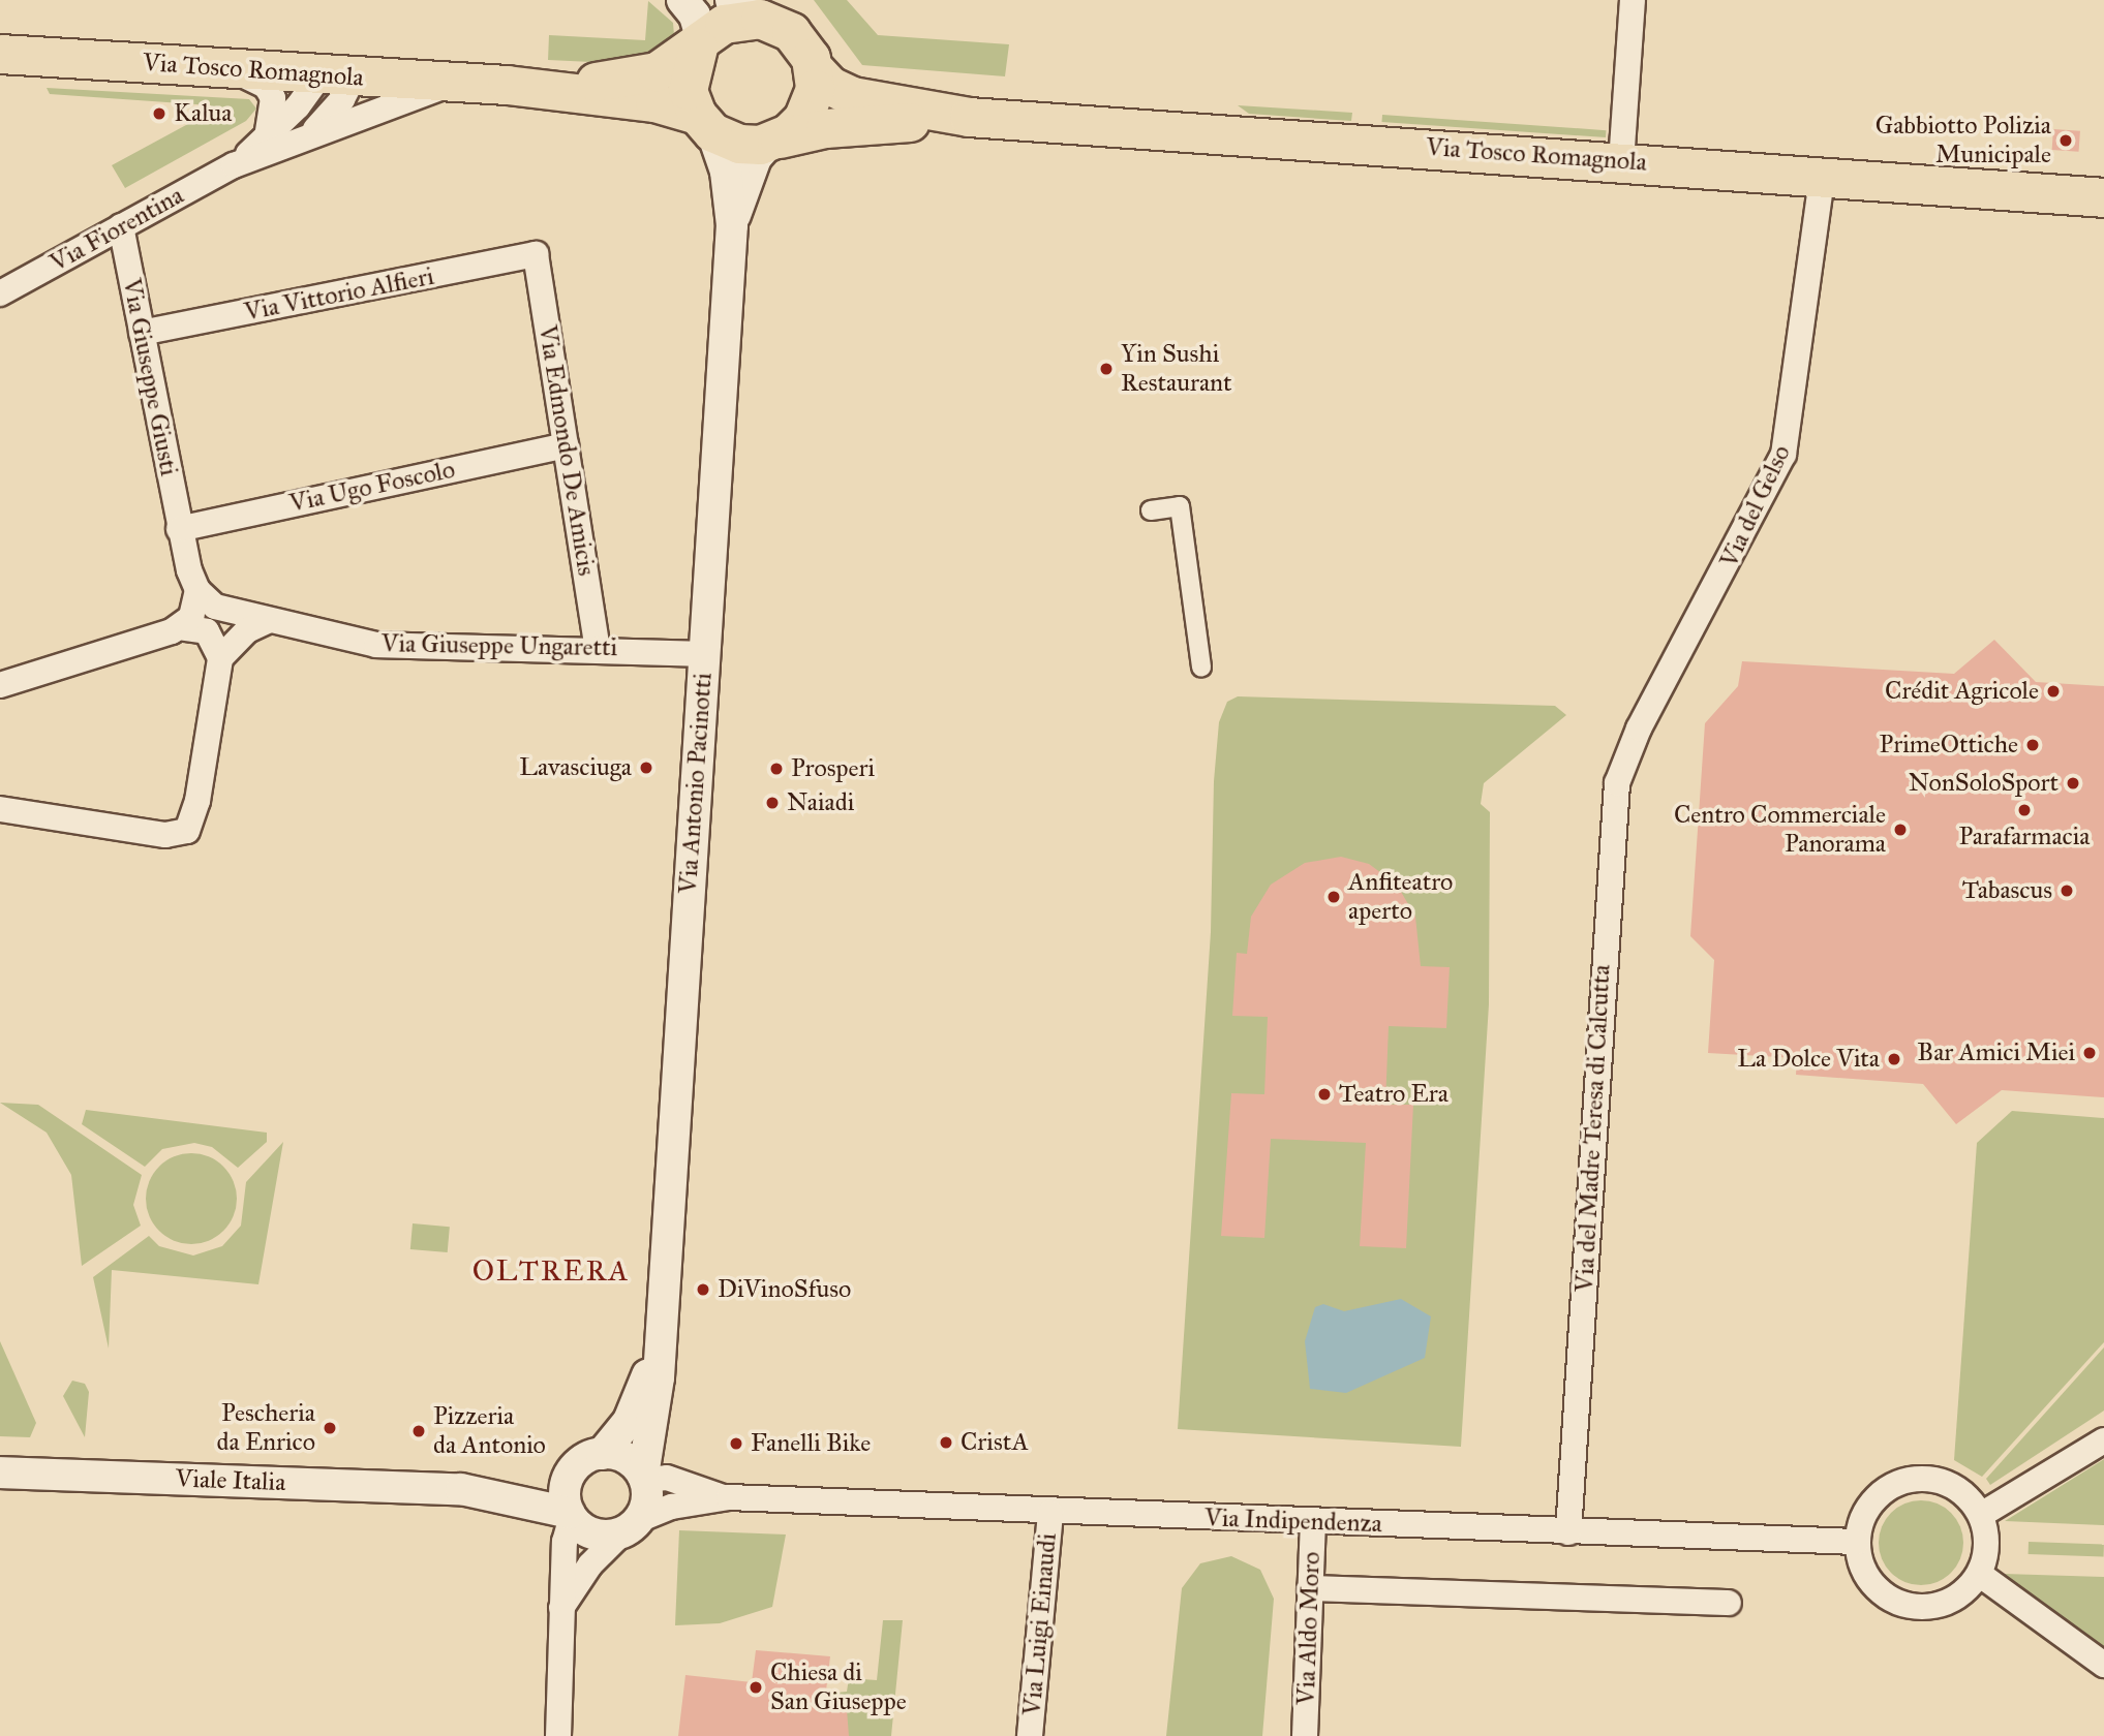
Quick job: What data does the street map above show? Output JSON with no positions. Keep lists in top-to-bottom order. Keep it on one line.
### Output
{"streets":{"main road":["Via Tosco Romagnola"],"street":["Via Fiorentina","Via Vittorio Alfieri","Via Giuseppe Giusti","Via Edmondo De Amicis","Via Ugo Foscolo","Via del Gelso","Via Giuseppe Ungaretti","Via Antonio Pacinotti","Via del Madre Teresa di Calcutta","Viale Italia","Via Indipendenza","Via Luigi Einaudi","Via Aldo Moro"]},"crossings":[["Via Tosco Romagnola","Via Fiorentina"],["Via Tosco Romagnola","Via del Gelso"],["Via Tosco Romagnola","Via Antonio Pacinotti"],["Via Fiorentina","Via Giuseppe Giusti"],["Via Vittorio Alfieri","Via Giuseppe Giusti"],["Via Vittorio Alfieri","Via Edmondo De Amicis"],["Via Giuseppe Giusti","Via Ugo Foscolo"],["Via Edmondo De Amicis","Via Ugo Foscolo"],["Via Edmondo De Amicis","Via Giuseppe Ungaretti"],["Via del Gelso","Via del Madre Teresa di Calcutta"],["Via Giuseppe Ungaretti","Via Antonio Pacinotti"],["Via Antonio Pacinotti","Viale Italia"],["Via Antonio Pacinotti","Via Indipendenza"],["Via del Madre Teresa di Calcutta","Via Indipendenza"],["Viale Italia","Via Indipendenza"],["Via Indipendenza","Via Luigi Einaudi"],["Via Indipendenza","Via Aldo Moro"]],"districts":["OLTRERA"],"places":["Kalua","Gabbiotto Polizia Municipale","Yin Sushi Restaurant","Crédit Agricole","PrimeOttiche","Lavasciuga","Prosperi","NonSoloSport","Naiadi","Parafarmacia","Centro Commerciale Panorama","Tabascus","Anfiteatro aperto","Bar Amici Miei","La Dolce Vita","Teatro Era","DiVinoSfuso","Pescheria da Enrico","Pizzeria da Antonio","CristA","Fanelli Bike","Chiesa di San Giuseppe"]}
